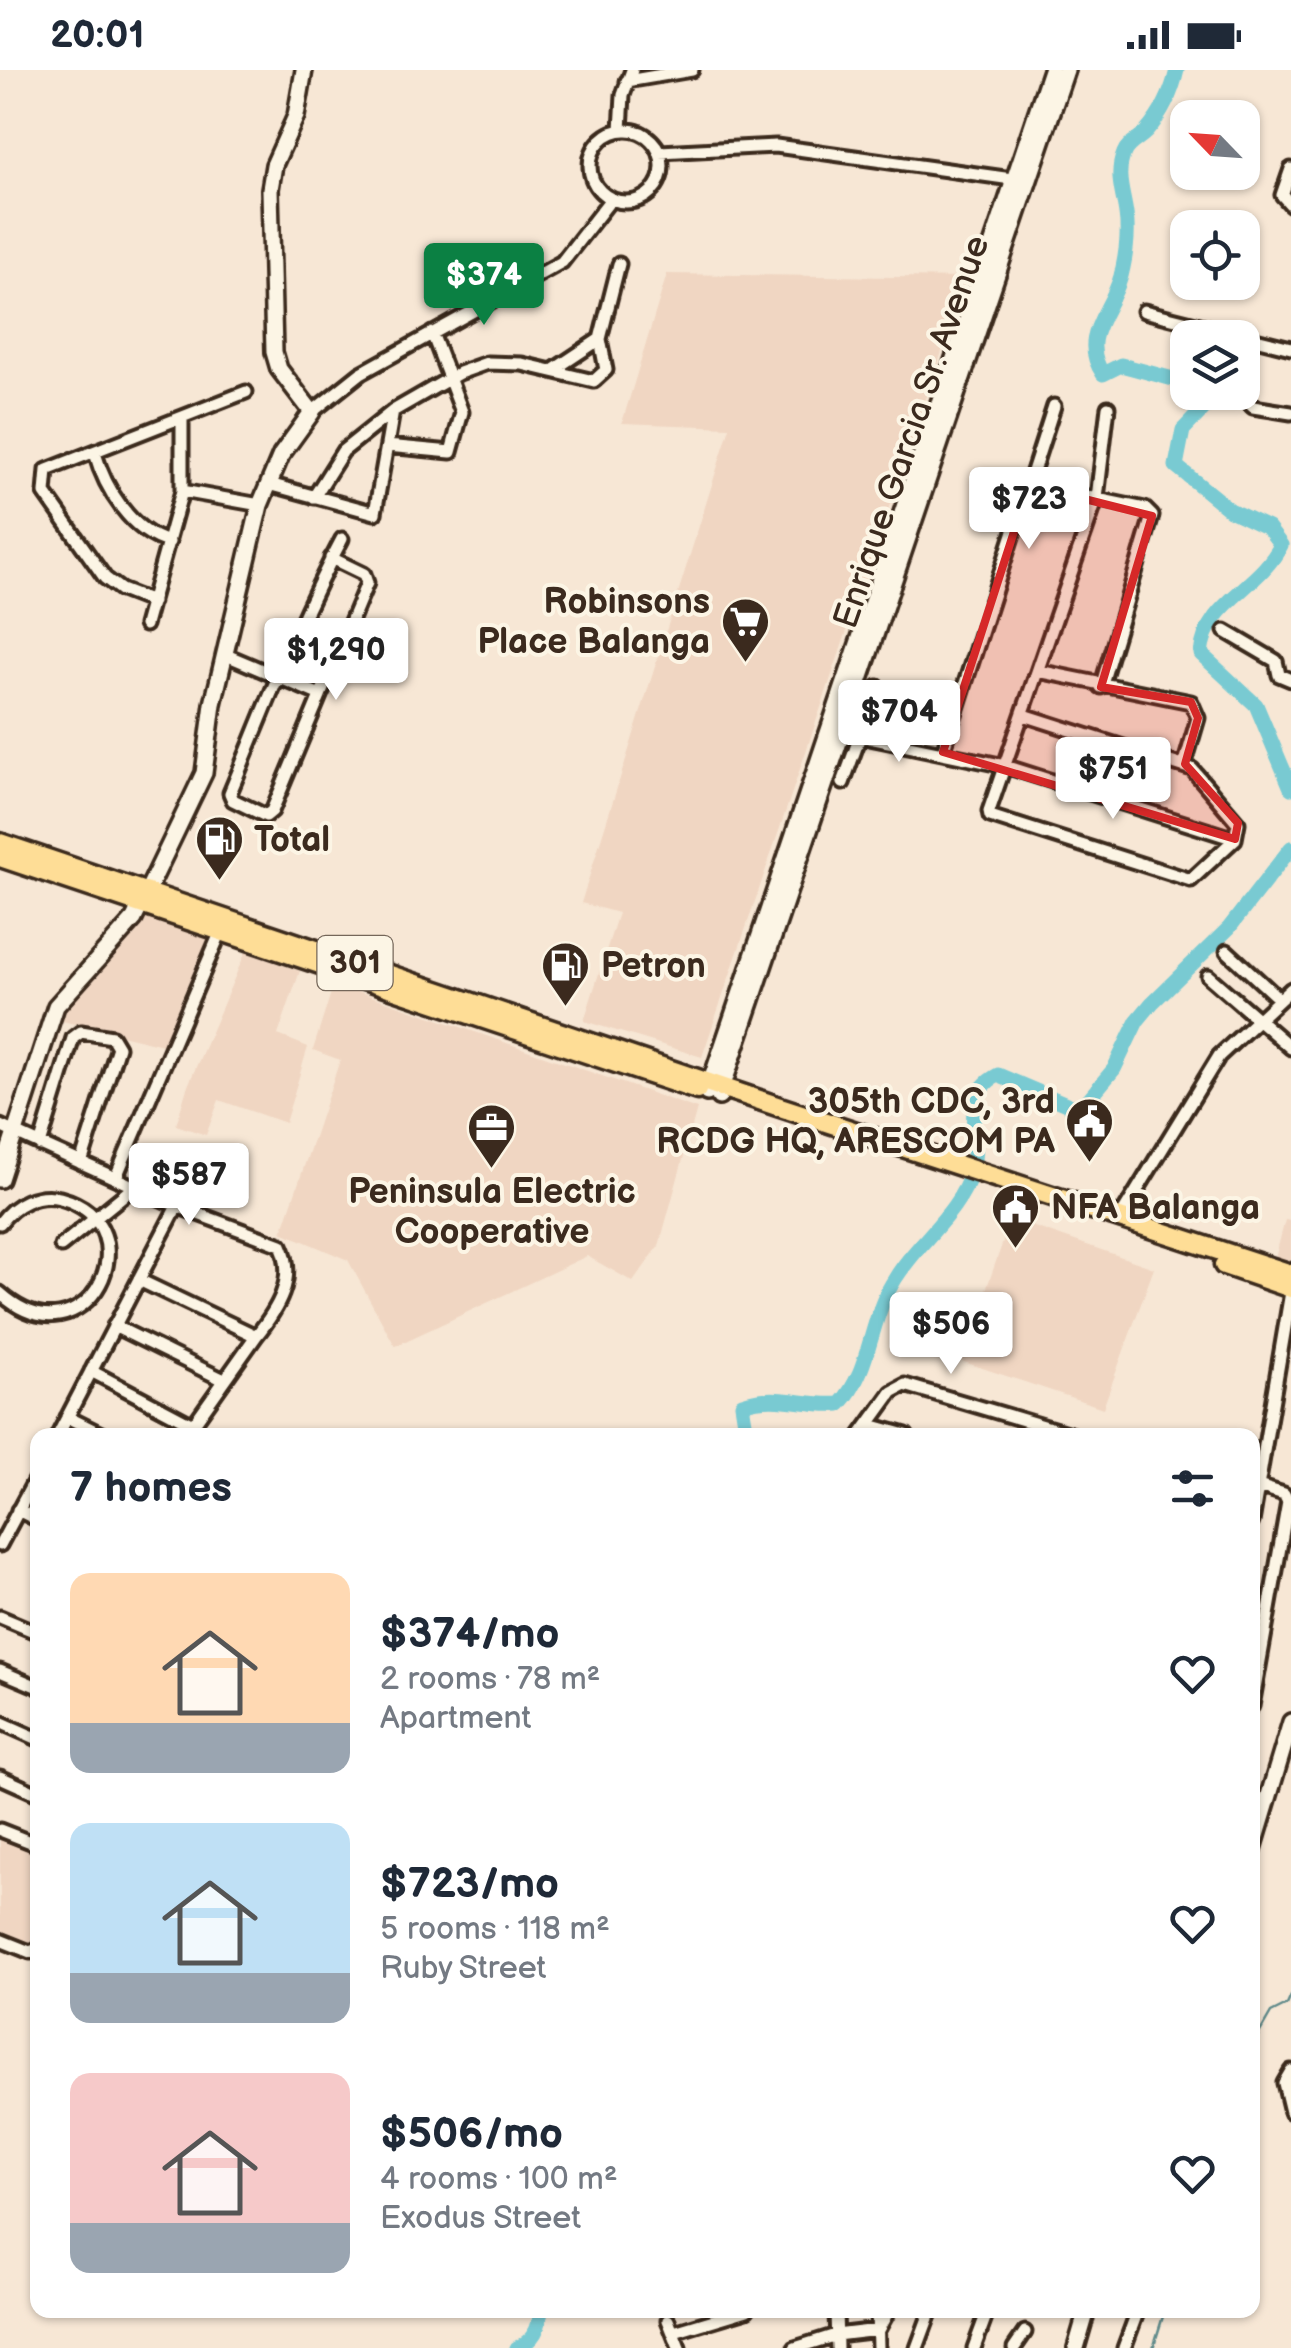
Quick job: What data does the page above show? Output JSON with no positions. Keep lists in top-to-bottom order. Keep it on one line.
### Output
{"streets":{"main road":["301"],"street":["Enrique Garcia Sr. Avenue"]},"crossings":[["Enrique Garcia Sr. Avenue","301"]],"places":{"supermarket":["Robinsons Place Balanga"],"fuel station":["Total","Petron"],"public building":["305th CDC, 3rd RCDG HQ, ARESCOM PA","NFA Balanga"],"office":["Peninsula Electric Cooperative"]},"north":"top left","page":{"status":"20:01","price":["$374","$723","$1,290","$704","$751","$587","$506"],"heading":"7 homes","list":[{"name":"$374/mo","note":"2 rooms · 78 m² · Apartment"},{"name":"$723/mo","note":"5 rooms · 118 m² · Ruby Street"},{"name":"$506/mo","note":"4 rooms · 100 m² · Exodus Street"}]}}
